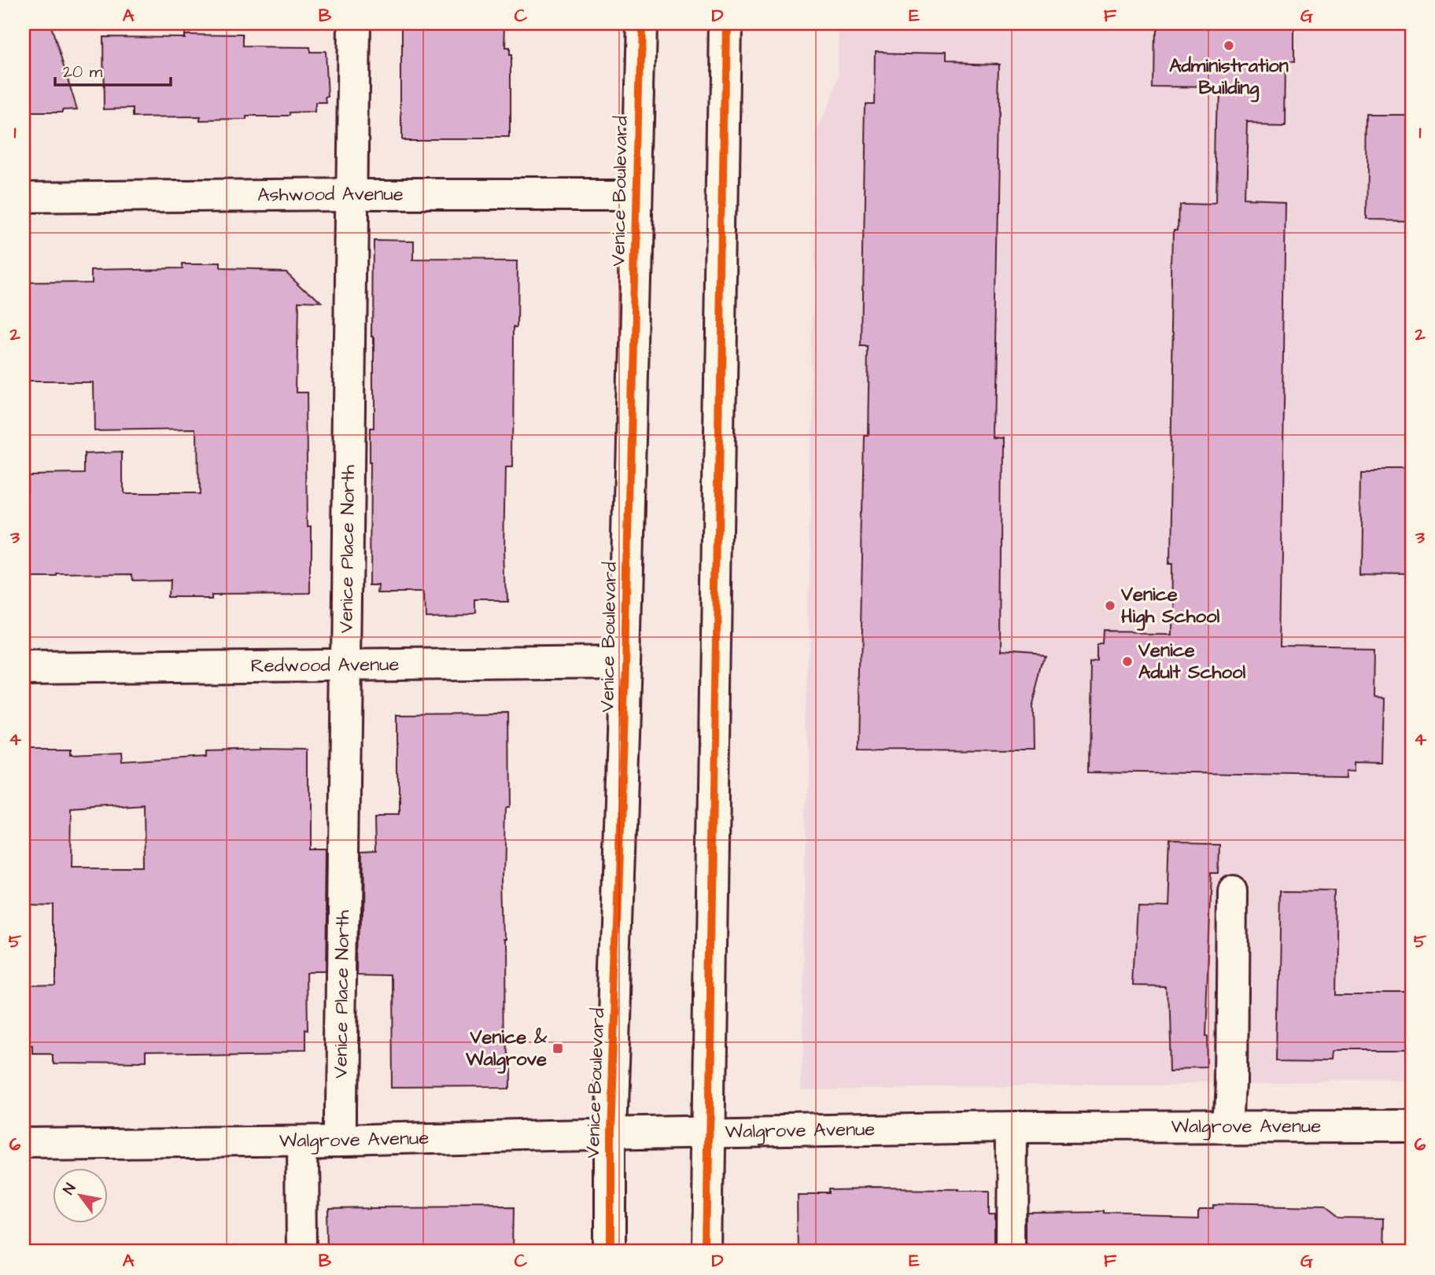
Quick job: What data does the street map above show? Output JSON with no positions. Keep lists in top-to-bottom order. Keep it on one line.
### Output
{"streets":{"street":["Venice Boulevard","Ashwood Avenue","Venice Place North","Redwood Avenue","Walgrove Avenue"]},"crossings":[["Venice Boulevard","Ashwood Avenue"],["Venice Boulevard","Redwood Avenue"],["Venice Boulevard","Walgrove Avenue"],["Ashwood Avenue","Venice Place North"],["Venice Place North","Redwood Avenue"],["Venice Place North","Walgrove Avenue"]],"places":{"other":["Administration Building","Venice High School","Venice Adult School"],"transit":["Venice & Walgrove"]},"scale_bar":"20 m","north":"top left","grid":{"columns":["A","B","C","D","E","F","G"],"rows":["1","2","3","4","5","6"]}}
